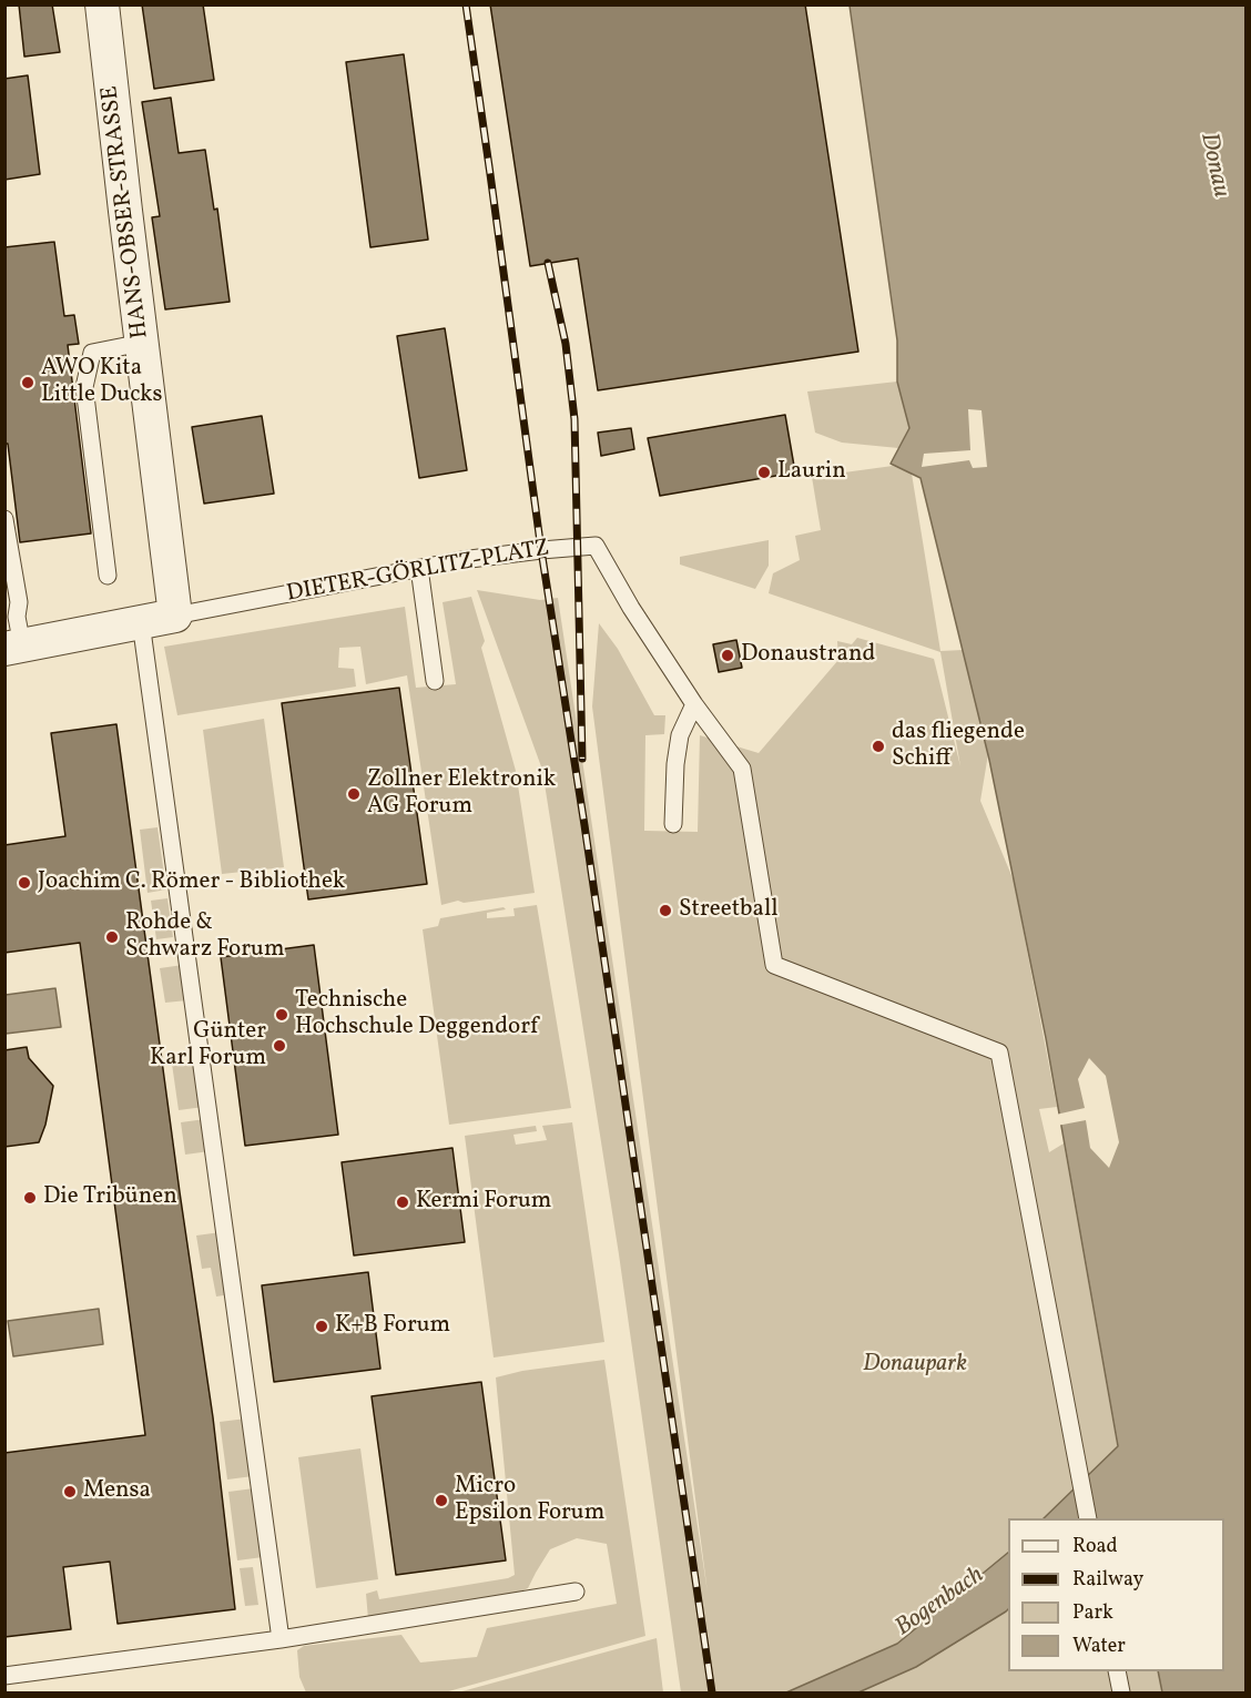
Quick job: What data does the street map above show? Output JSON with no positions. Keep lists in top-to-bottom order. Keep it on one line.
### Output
{"streets":{"street":["HANS-OBSER-STRASSE","DIETER-GÖRLITZ-PLATZ"]},"crossings":[["HANS-OBSER-STRASSE","DIETER-GÖRLITZ-PLATZ"]],"water":["Donau","Bogenbach"],"parks":["Donaupark"],"places":["AWO Kita Little Ducks","Laurin","Donaustrand","das fliegende Schiff","Zollner Elektronik AG Forum","Joachim C. Römer - Bibliothek","Streetball","Rohde & Schwarz Forum","Technische Hochschule Deggendorf","Günter Karl Forum","Die Tribünen","Kermi Forum","K+B Forum","Mensa","Micro Epsilon Forum"],"legend":["Road","Railway","Park","Water"]}
